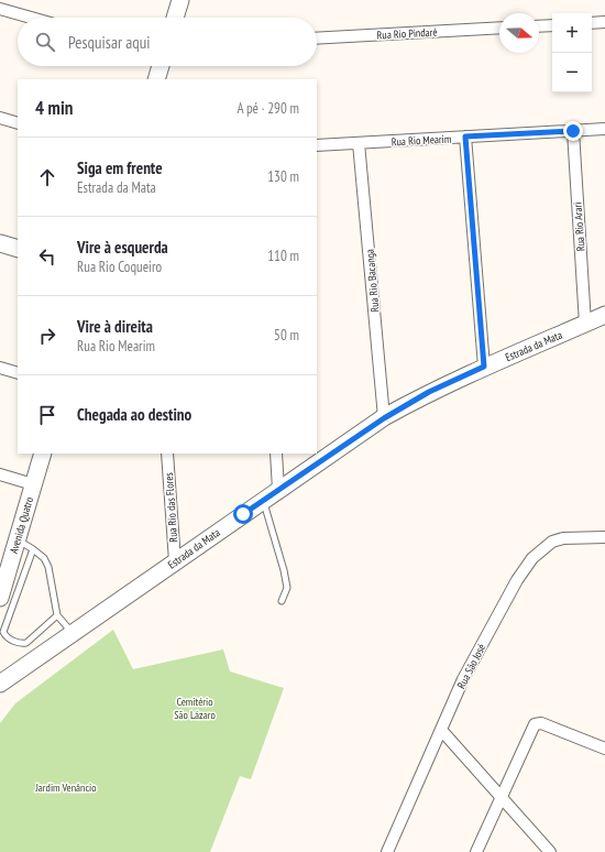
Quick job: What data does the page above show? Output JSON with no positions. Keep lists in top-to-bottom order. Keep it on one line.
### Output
{"streets":{"main road":["Estrada da Mata","Avenida Quatro"],"street":["Rua Rio Pindaré","Rua Rio Mearim","Rua Rio Arari","Rua Rio Bacanga","Rua Rio das Flores","Rua São José"]},"crossings":[["Rua Rio Mearim","Rua Rio Arari"],["Rua Rio Mearim","Rua Rio Bacanga"],["Rua Rio Arari","Estrada da Mata"],["Rua Rio Bacanga","Estrada da Mata"],["Estrada da Mata","Rua Rio das Flores"]],"parks":["Cemitério São Lázaro","Jardim Venâncio"],"north":"right","page":{"map_buttons":["+","−"],"search":"Pesquisar aqui","heading":["4 min","A pé · 290 m"],"list":[["Siga em frente","Estrada da Mata","130 m"],["Vire à esquerda","Rua Rio Coqueiro","110 m"],["Vire à direita","Rua Rio Mearim","50 m"],"Chegada ao destino"]}}
